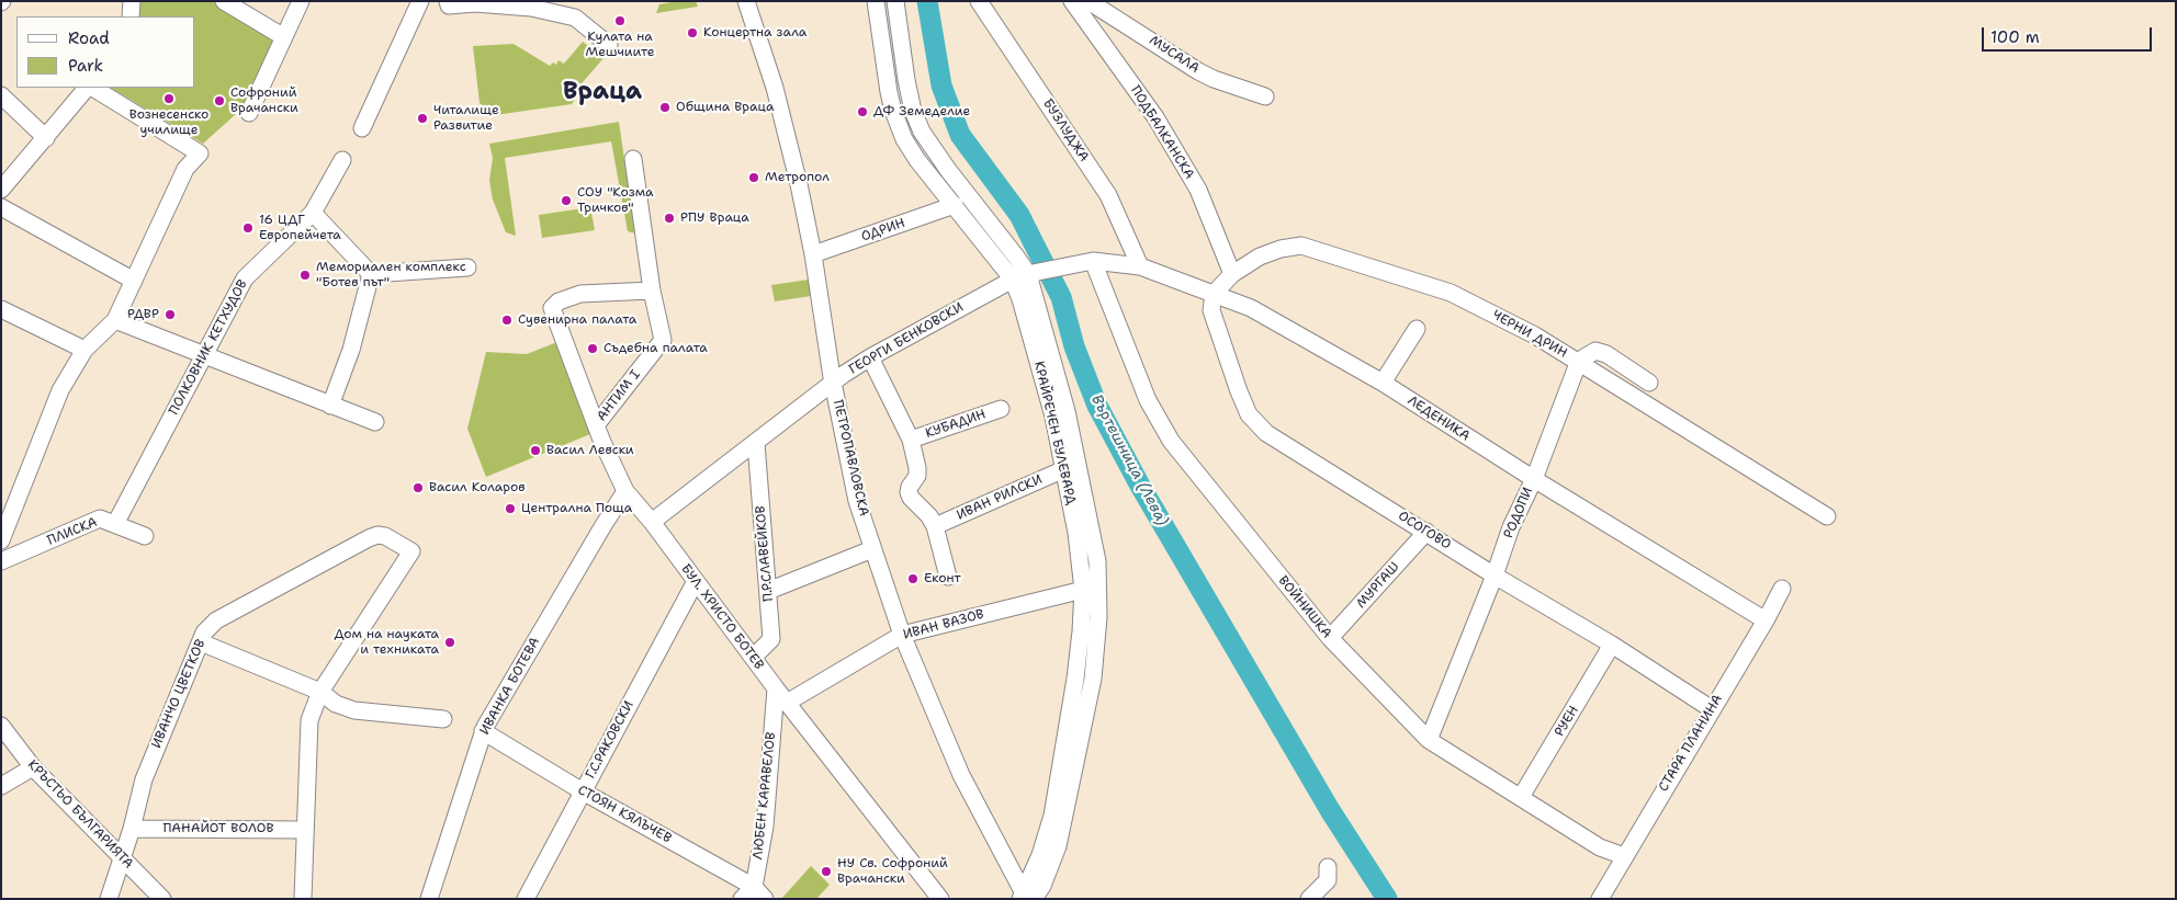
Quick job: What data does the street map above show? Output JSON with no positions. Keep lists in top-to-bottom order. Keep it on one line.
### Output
{"streets":{"street":["МУСАЛА","БУЗЛУДЖА","ПОДБАЛКАНСКА","ОДРИН","ЧЕРНИ ДРИН","ГЕОРГИ БЕНКОВСКИ","ПОЛКОВНИК КЕТХУДОВ","АНТИМ I","ЛЕДЕНИКА","КУБАДИН","КРАЙРЕЧЕН БУЛЕВАРД","ПЕТРОПАВЛОВСКА","ИВАН РИЛСКИ","РОДОПИ","ОСОГОВО","ПЛИСКА","П.Р.СЛАВЕЙКОВ","МУРГАШ","ВОЙНИШКА","БУЛ. ХРИСТО БОТЕВ","ИВАН ВАЗОВ","ИВАНКА БОТЕВА","ИВАНЧО ЦВЕТКОВ","РУЕН","Г.С.РАКОВСКИ","СТАРА ПЛАНИНА","ЛЮБЕН КАРАВЕЛОВ","КРЪСТЬО БЪЛГАРИЯТА","СТОЯН КЯЛЪЧЕВ","ПАНАЙОТ ВОЛОВ"]},"crossings":[["БУЗЛУДЖА","ЛЕДЕНИКА"],["ПОДБАЛКАНСКА","ЧЕРНИ ДРИН"],["ОДРИН","КРАЙРЕЧЕН БУЛЕВАРД"],["ОДРИН","ПЕТРОПАВЛОВСКА"],["ЧЕРНИ ДРИН","ЛЕДЕНИКА"],["ЧЕРНИ ДРИН","РОДОПИ"],["ЧЕРНИ ДРИН","ОСОГОВО"],["ГЕОРГИ БЕНКОВСКИ","ЛЕДЕНИКА"],["ГЕОРГИ БЕНКОВСКИ","КРАЙРЕЧЕН БУЛЕВАРД"],["ГЕОРГИ БЕНКОВСКИ","ПЕТРОПАВЛОВСКА"],["ГЕОРГИ БЕНКОВСКИ","П.Р.СЛАВЕЙКОВ"],["ГЕОРГИ БЕНКОВСКИ","ВОЙНИШКА"],["ГЕОРГИ БЕНКОВСКИ","БУЛ. ХРИСТО БОТЕВ"],["ПОЛКОВНИК КЕТХУДОВ","ПЛИСКА"],["АНТИМ I","БУЛ. ХРИСТО БОТЕВ"],["ЛЕДЕНИКА","РОДОПИ"],["ЛЕДЕНИКА","ОСОГОВО"],["ЛЕДЕНИКА","ВОЙНИШКА"],["ЛЕДЕНИКА","СТАРА ПЛАНИНА"],["КРАЙРЕЧЕН БУЛЕВАРД","ПЕТРОПАВЛОВСКА"],["КРАЙРЕЧЕН БУЛЕВАРД","ИВАН РИЛСКИ"],["КРАЙРЕЧЕН БУЛЕВАРД","ИВАН ВАЗОВ"],["ПЕТРОПАВЛОВСКА","ИВАН ВАЗОВ"],["РОДОПИ","ОСОГОВО"],["РОДОПИ","ВОЙНИШКА"],["ОСОГОВО","МУРГАШ"],["ОСОГОВО","РУЕН"],["ОСОГОВО","СТАРА ПЛАНИНА"],["П.Р.СЛАВЕЙКОВ","БУЛ. ХРИСТО БОТЕВ"],["МУРГАШ","ВОЙНИШКА"],["ВОЙНИШКА","РУЕН"],["ВОЙНИШКА","СТАРА ПЛАНИНА"],["БУЛ. ХРИСТО БОТЕВ","ИВАН ВАЗОВ"],["БУЛ. ХРИСТО БОТЕВ","ИВАНКА БОТЕВА"],["БУЛ. ХРИСТО БОТЕВ","Г.С.РАКОВСКИ"],["БУЛ. ХРИСТО БОТЕВ","ЛЮБЕН КАРАВЕЛОВ"],["ИВАНКА БОТЕВА","СТОЯН КЯЛЪЧЕВ"],["ИВАНЧО ЦВЕТКОВ","КРЪСТЬО БЪЛГАРИЯТА"],["ИВАНЧО ЦВЕТКОВ","ПАНАЙОТ ВОЛОВ"],["Г.С.РАКОВСКИ","СТОЯН КЯЛЪЧЕВ"],["ЛЮБЕН КАРАВЕЛОВ","СТОЯН КЯЛЪЧЕВ"]],"districts":["Враца"],"water":["Въртешница (Лева)"],"places":["Кулата на Мешчиите","Концертна зала","Вознесенско училище","Софроний Врачански","Община Враца","ДФ Земеделие","Читалище Развитие","Метропол","СОУ \"Козма Тричков\"","РПУ Враца","16 ЦДГ Европейчета","Мемориален комплекс \"Ботев път\"","РДВР","Сувенирна палата","Съдебна палата","Васил Левски","Васил Коларов","Централна Поща","Еконт","Дом на науката и техниката","НУ Св. Софроний Врачански"],"legend":["Road","Park"],"scale_bar":"100 m"}
